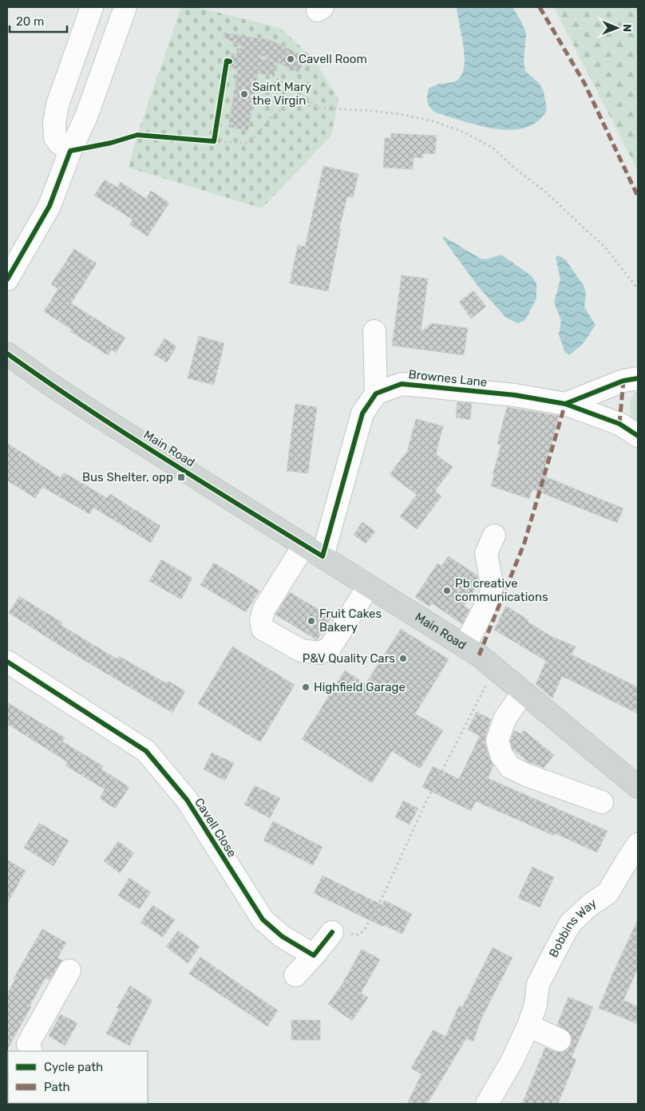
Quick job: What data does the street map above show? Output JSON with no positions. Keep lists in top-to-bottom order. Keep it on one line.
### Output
{"streets":{"main road":["Main Road"],"street":["Brownes Lane","Cavell Close","Bobbins Way"]},"places":{"other":["Cavell Room","Saint Mary the Virgin","Pb creative communications","Fruit Cakes Bakery","P&V Quality Cars","Highfield Garage"],"transit":["Bus Shelter, opp"]},"legend":["Cycle path","Path"],"scale_bar":"20 m","north":"right"}
